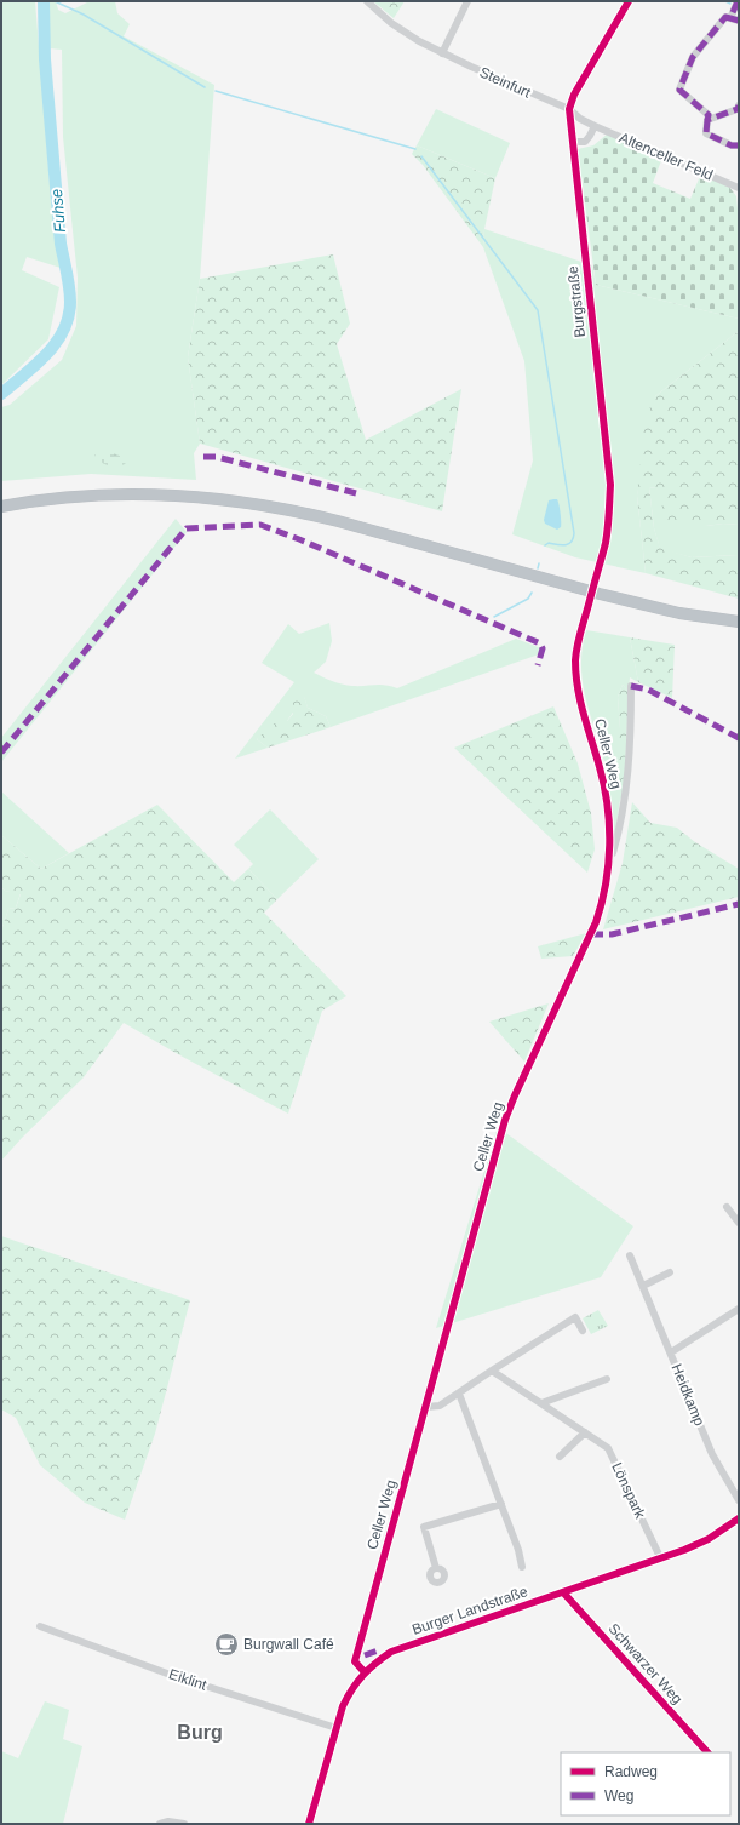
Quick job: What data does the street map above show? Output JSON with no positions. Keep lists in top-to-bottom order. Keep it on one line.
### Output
{"streets":{"street":["Steinfurt","Altenceller Feld","Burgstraße","Celler Weg","Heidkamp","Lönspark","Burger Landstraße","Schwarzer Weg","Eiklint"]},"crossings":[["Steinfurt","Altenceller Feld"],["Steinfurt","Burgstraße"],["Altenceller Feld","Burgstraße"],["Burgstraße","Celler Weg"],["Celler Weg","Burger Landstraße"],["Lönspark","Burger Landstraße"],["Burger Landstraße","Schwarzer Weg"],["Burger Landstraße","Eiklint"]],"districts":["Burg"],"water":["Fuhse"],"places":{"cafe":["Burgwall Café"]},"legend":["Radweg","Weg"]}
